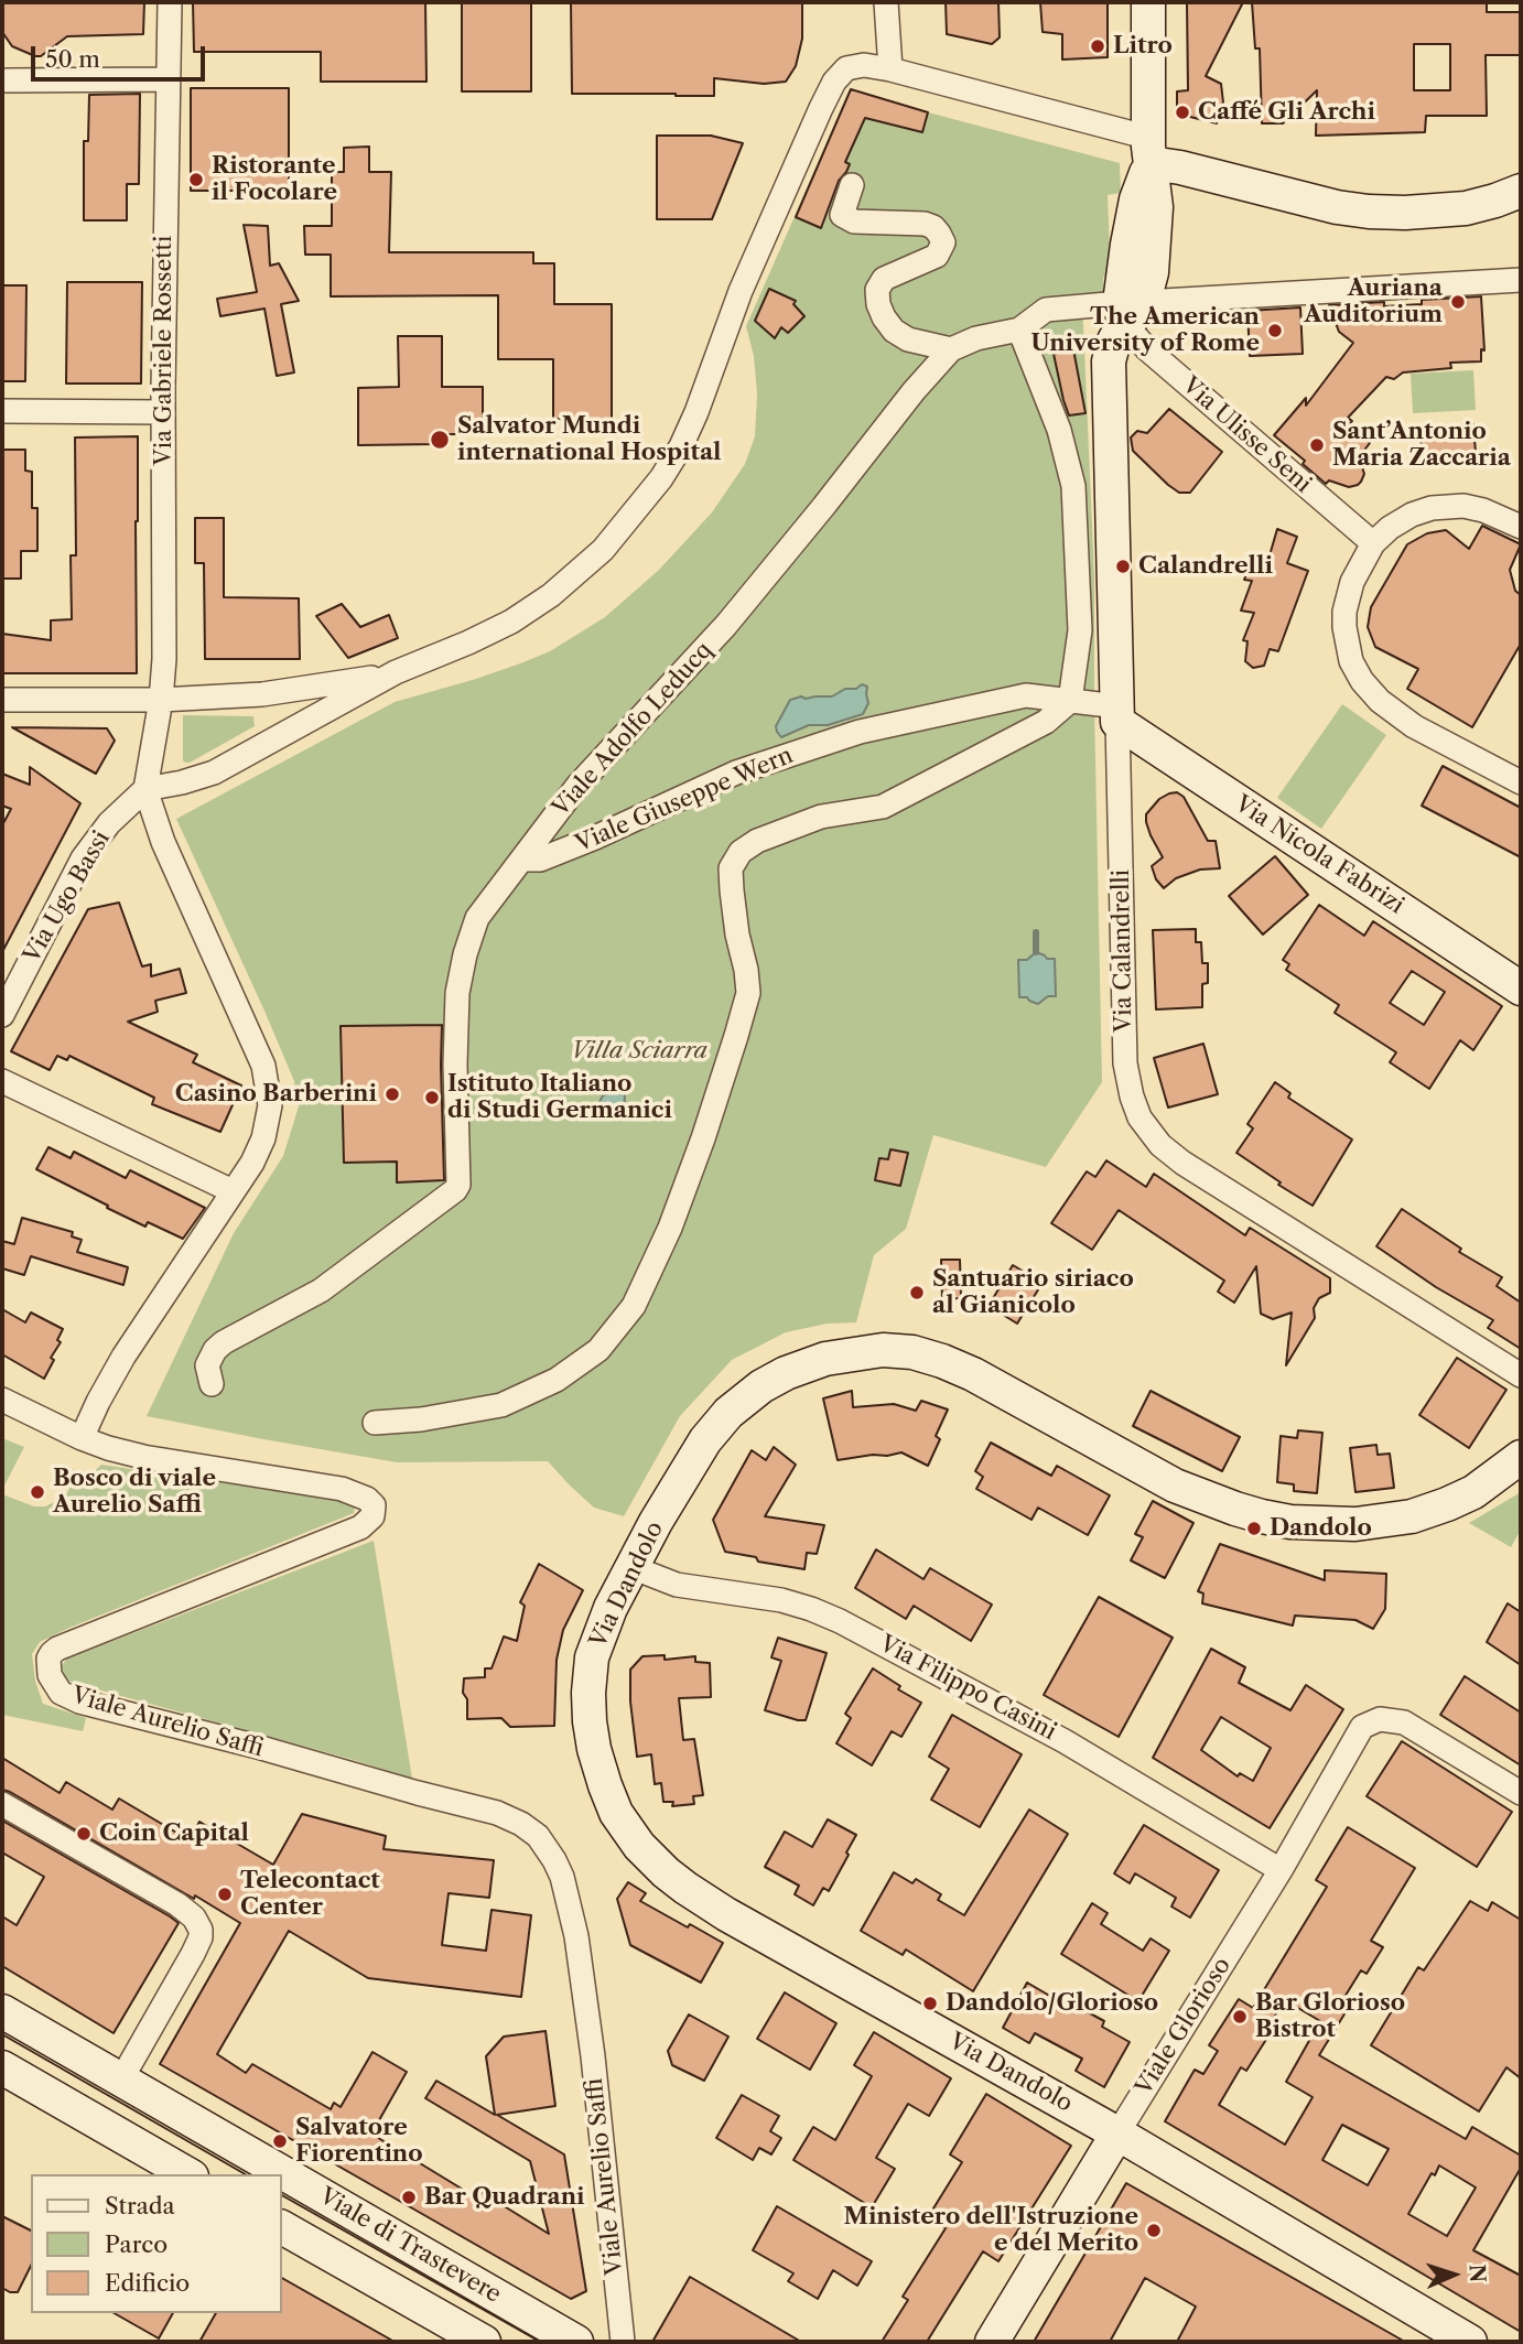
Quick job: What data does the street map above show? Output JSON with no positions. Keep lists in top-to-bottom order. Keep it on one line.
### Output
{"streets":{"street":["Via Gabriele Rossetti","Via Ulisse Seni","Viale Adolfo Leducq","Viale Giuseppe Wern","Via Nicola Fabrizi","Via Ugo Bassi","Via Calandrelli","Via Dandolo","Via Filippo Casini","Viale Aurelio Saffi","Viale Glorioso","Viale di Trastevere"]},"crossings":[["Via Gabriele Rossetti","Via Ugo Bassi"],["Via Ulisse Seni","Viale Adolfo Leducq"],["Via Ulisse Seni","Via Calandrelli"],["Viale Adolfo Leducq","Viale Giuseppe Wern"],["Viale Adolfo Leducq","Via Calandrelli"],["Viale Giuseppe Wern","Via Nicola Fabrizi"],["Viale Giuseppe Wern","Via Calandrelli"],["Via Nicola Fabrizi","Via Calandrelli"],["Via Dandolo","Via Filippo Casini"],["Via Dandolo","Viale Glorioso"],["Via Filippo Casini","Viale Glorioso"]],"parks":["Villa Sciarra"],"places":["Litro","Caffé Gli Archi","Ristorante il Focolare","Auriana Auditorium","The American University of Rome","Salvator Mundi international Hospital","Sant’Antonio Maria Zaccaria","Calandrelli","Casino Barberini","Istituto Italiano di Studi Germanici","Santuario siriaco al Gianicolo","Bosco di viale Aurelio Saffi","Dandolo","Coin Capital","Telecontact Center","Dandolo/Glorioso","Bar Glorioso Bistrot","Salvatore Fiorentino","Bar Quadrani","Ministero dell'Istruzione e del Merito"],"legend":["Strada","Parco","Edificio"],"scale_bar":"50 m","north":"right"}
